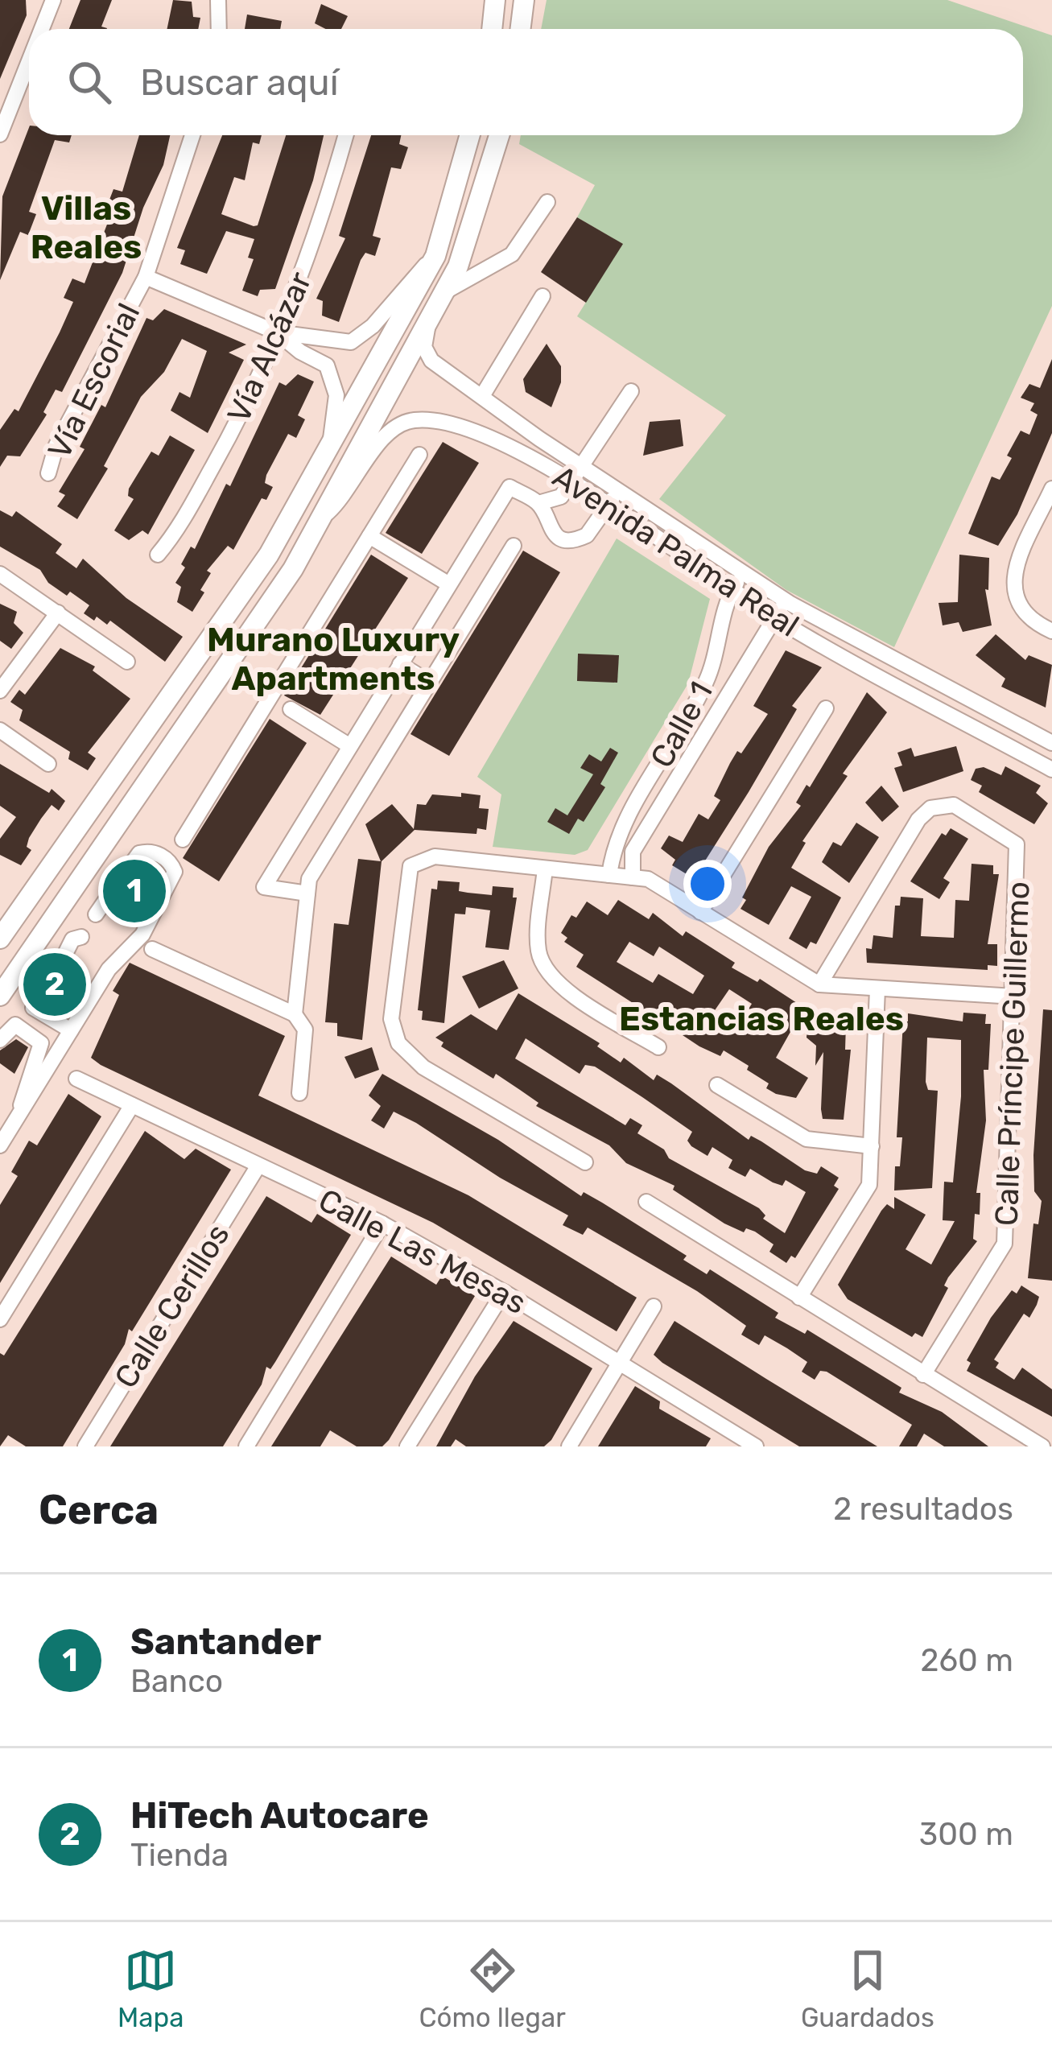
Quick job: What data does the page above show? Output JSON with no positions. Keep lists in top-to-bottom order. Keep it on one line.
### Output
{"streets":{"street":["Vía Alcázar","Vía Escorial","Avenida Palma Real","Calle 1","Calle Príncipe Guillermo","Calle Las Mesas","Calle Cerillos"]},"crossings":[["Avenida Palma Real","Calle 1"],["Calle Las Mesas","Calle Cerillos"]],"districts":["Villas Reales","Murano Luxury Apartments","Estancias Reales"],"page":{"search":"Buscar aquí","pins":["1","2"],"heading":["Cerca","2 resultados"],"list":[{"mark":"1","name":"Santander","note":"Banco","value":"260 m"},{"mark":"2","name":"HiTech Autocare","note":"Tienda","value":"300 m"}],"nav":["Mapa","Cómo llegar","Guardados"]}}
